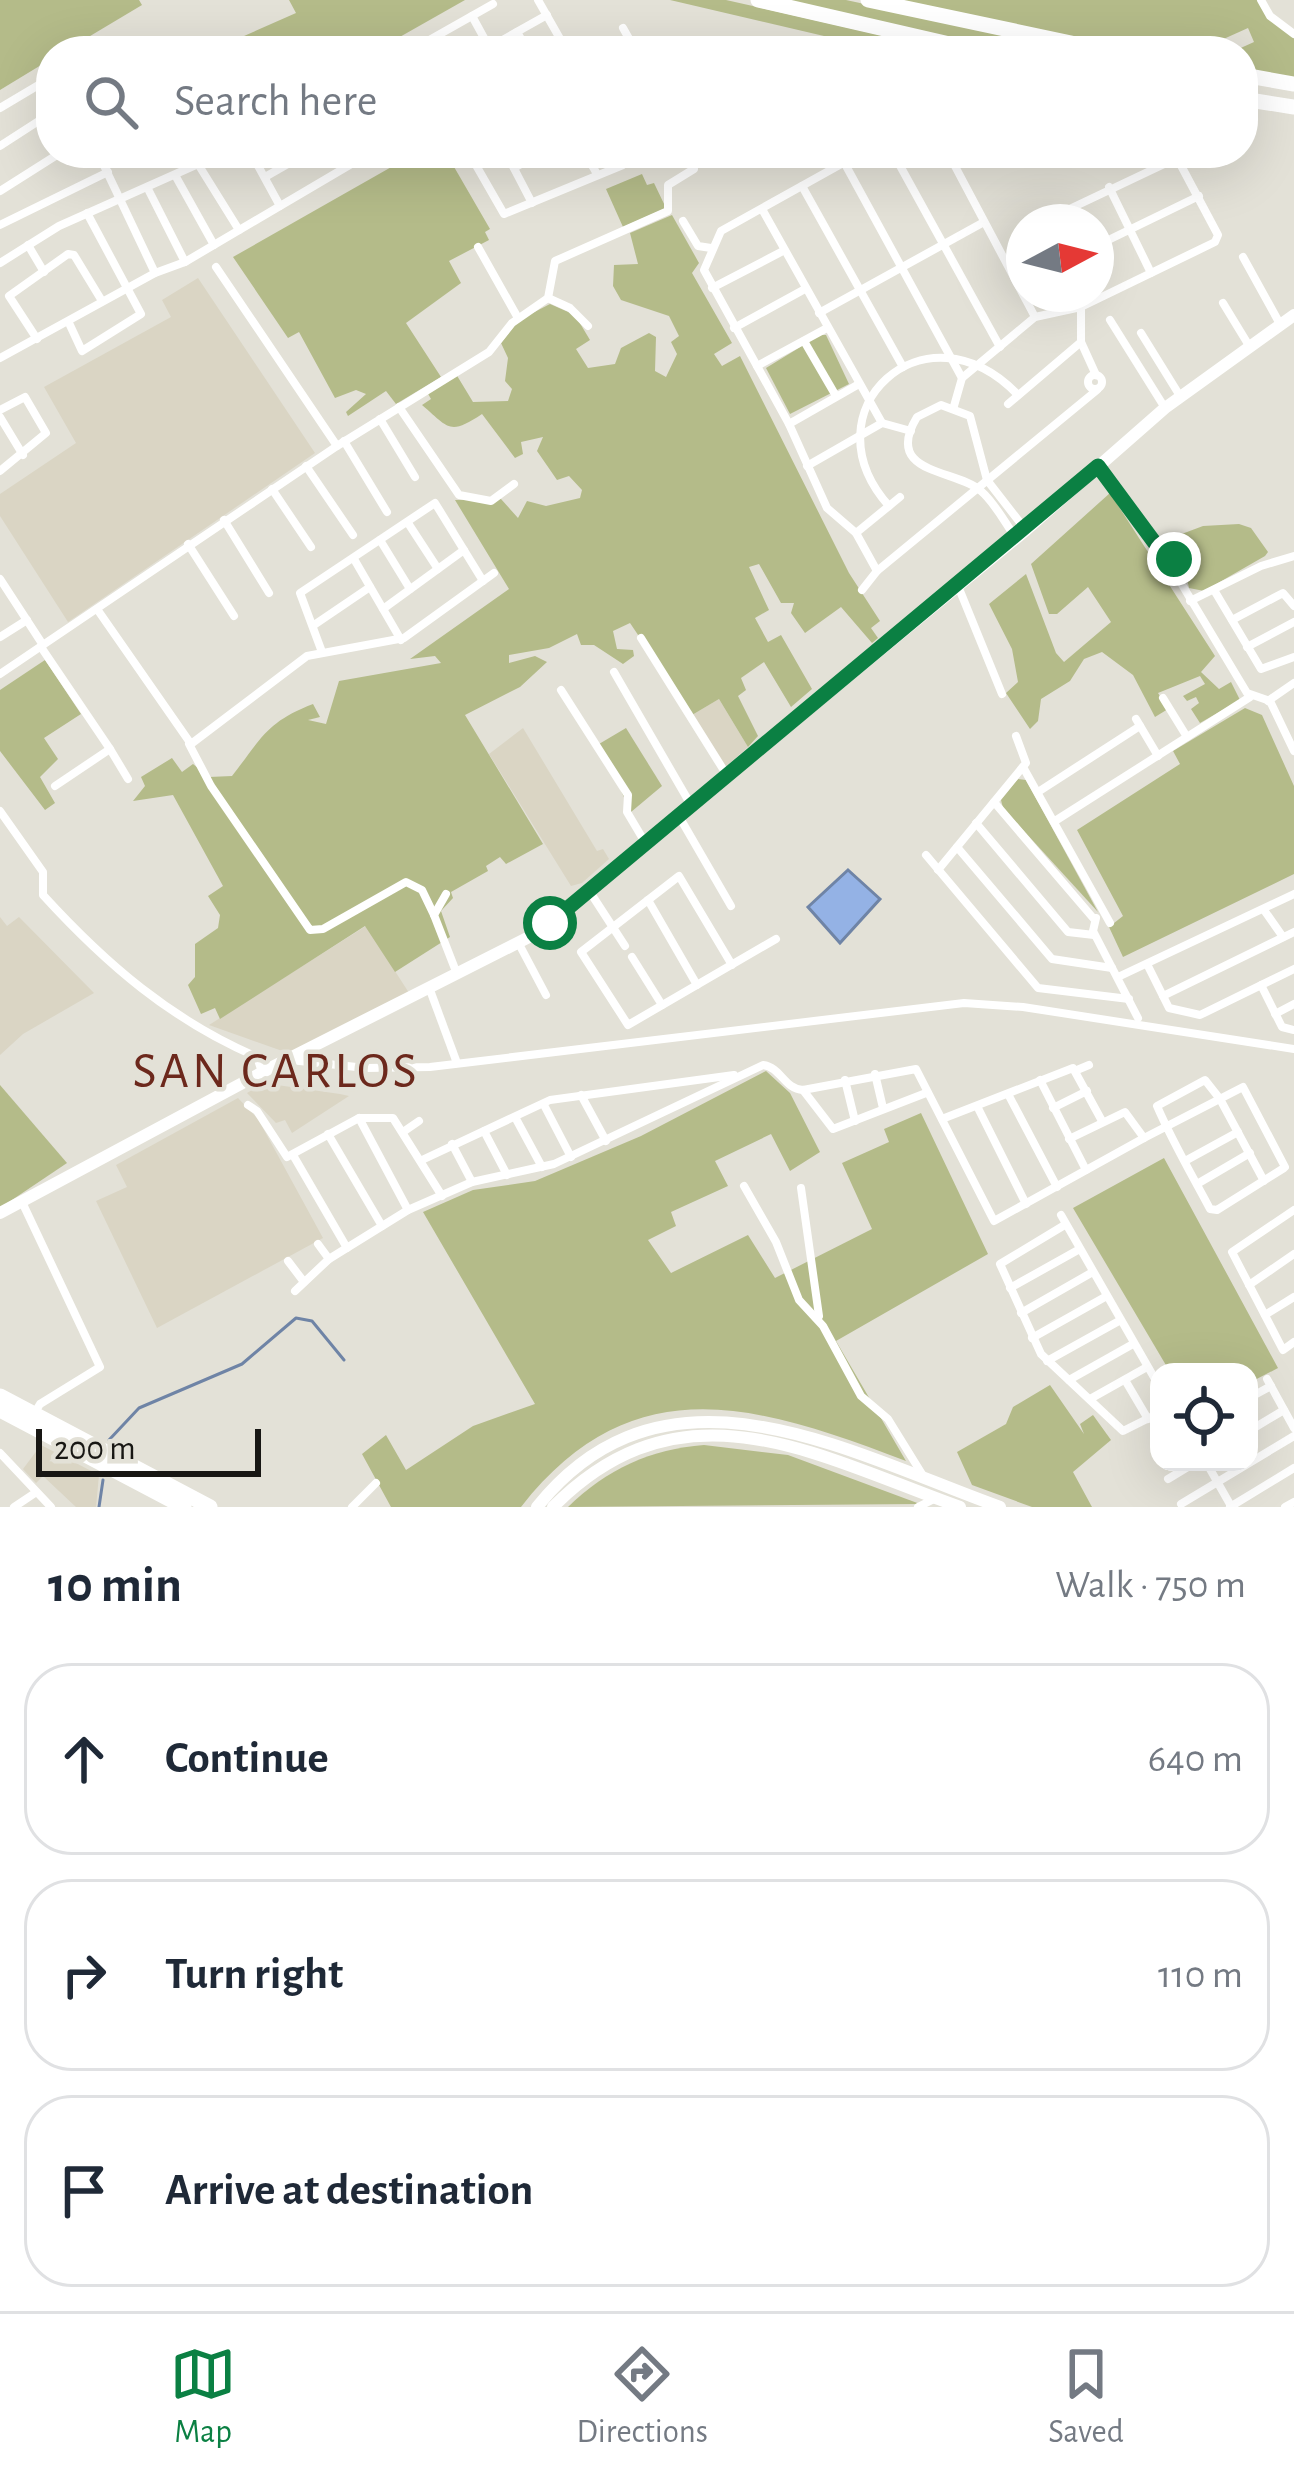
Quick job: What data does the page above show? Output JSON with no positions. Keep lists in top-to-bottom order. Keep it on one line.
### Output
{"districts":["SAN CARLOS"],"scale_bar":"200 m","north":"right","page":{"search":"Search here","scale":"200 m","heading":["10 min","Walk · 750 m"],"list":[["Continue","640 m"],["Turn right","110 m"],"Arrive at destination"],"nav":["Map","Directions","Saved"]}}
